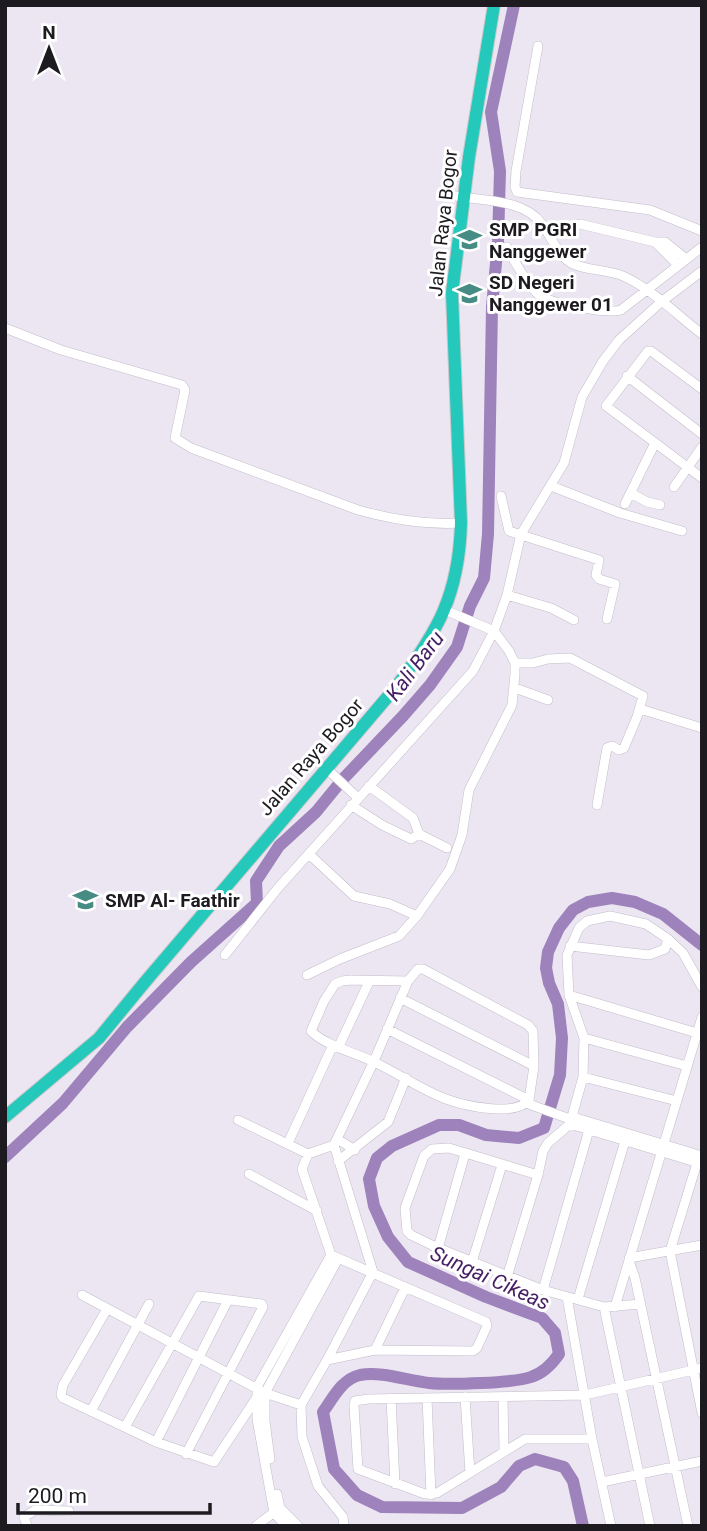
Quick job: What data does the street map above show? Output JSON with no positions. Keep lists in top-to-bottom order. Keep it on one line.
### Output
{"streets":{"highway":["Jalan Raya Bogor"]},"water":["Kali Baru","Sungai Cikeas"],"places":{"school or university":["SMP PGRI Nanggewer","SD Negeri Nanggewer 01","SMP Al- Faathir"]},"scale_bar":"200 m","north":"top"}
